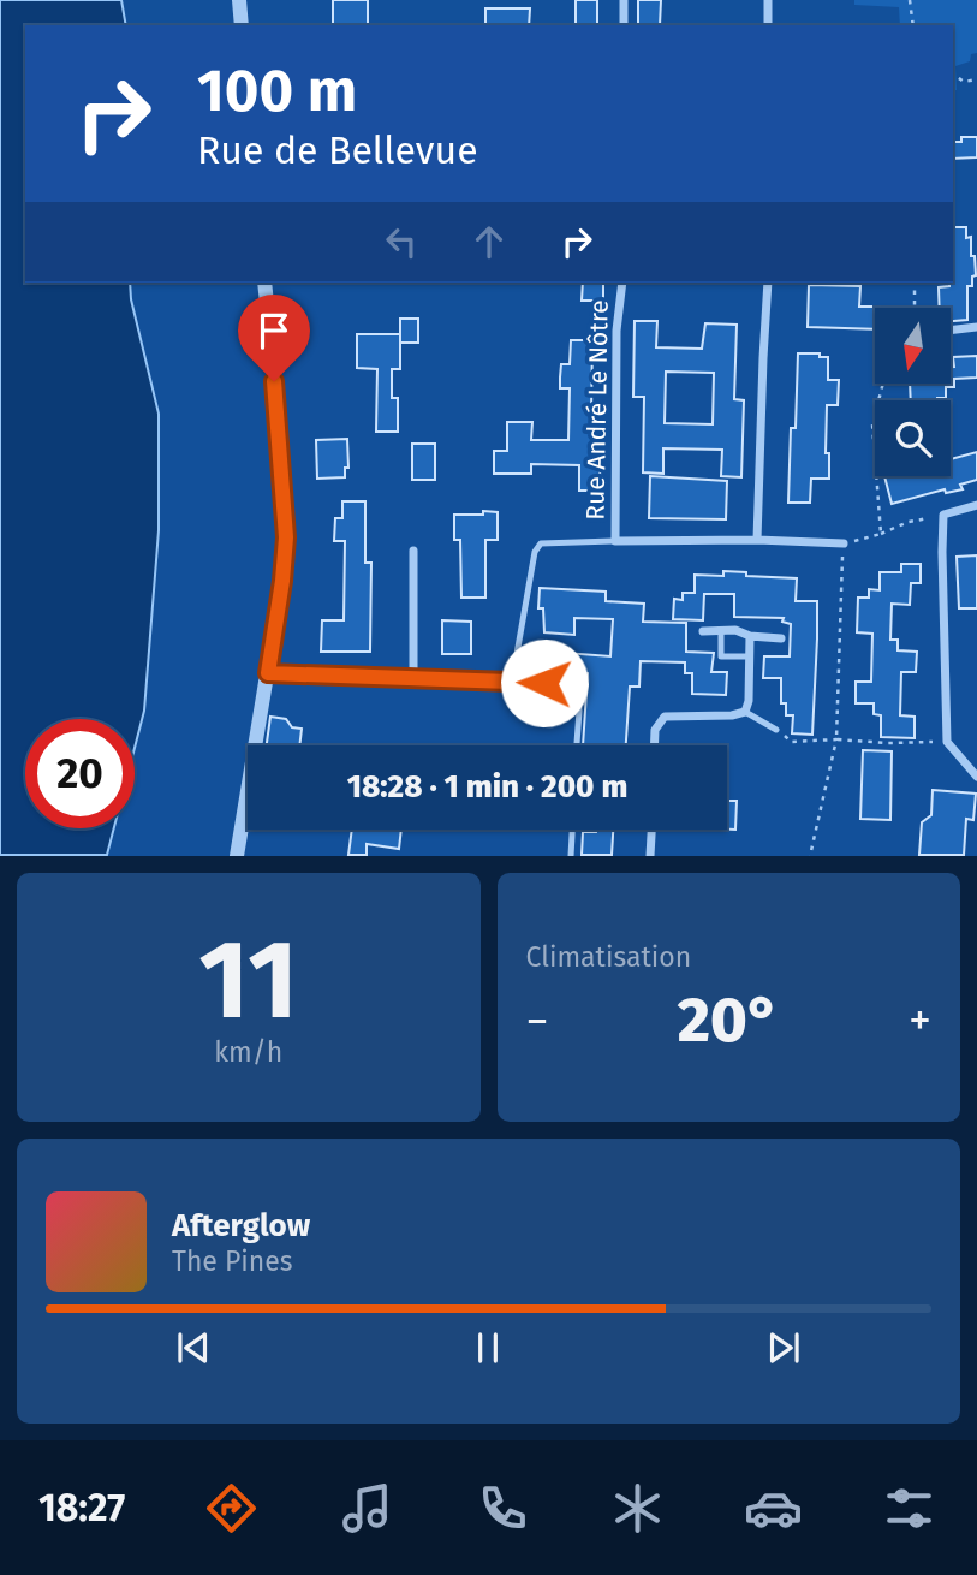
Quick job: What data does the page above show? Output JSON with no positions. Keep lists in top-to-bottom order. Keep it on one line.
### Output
{"streets":{"street":["Rue André Le Nôtre"]},"north":"bottom","page":{"turn":["100 m","Rue de Bellevue"],"limit":"20","trip":"18:28 · 1 min · 200 m","tile":[["11","km/h"],"Climatisation"],"heat":["−","20°","+"],"song":["Afterglow","The Pines"],"tabs":"18:27"}}
